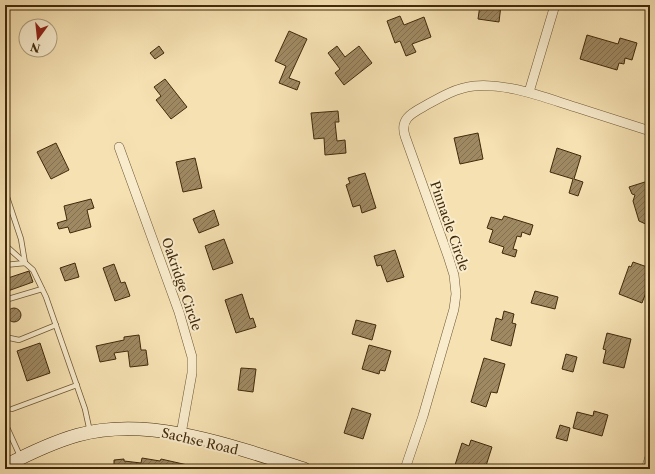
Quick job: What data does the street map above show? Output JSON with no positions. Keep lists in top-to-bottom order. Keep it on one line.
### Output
{"streets":{"main road":["Sachse Road"],"street":["Pinnacle Circle","Oakridge Circle"]},"crossings":[["Oakridge Circle","Sachse Road"]],"north":"bottom"}
